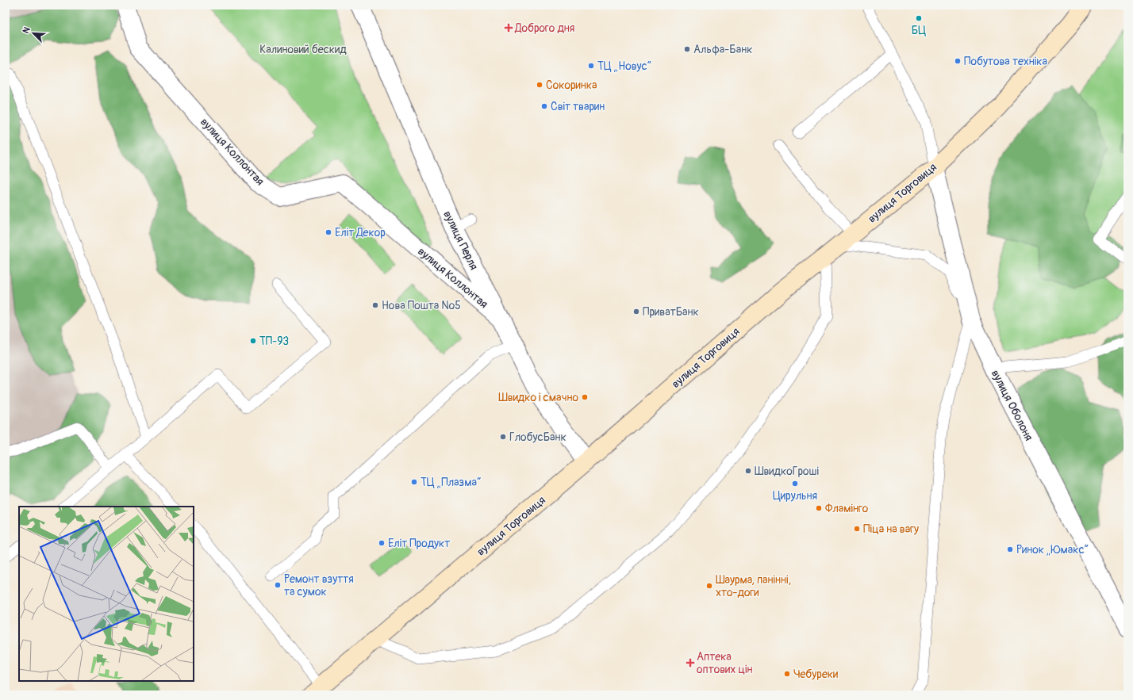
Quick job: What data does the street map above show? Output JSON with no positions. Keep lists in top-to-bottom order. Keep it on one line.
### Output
{"streets":{"main road":["вулиця Торговиця"],"street":["вулиця Коллонтая","вулиця Перля","вулиця Оболоня"]},"crossings":[["вулиця Коллонтая","вулиця Перля"],["вулиця Торговиця","вулиця Перля"],["вулиця Торговиця","вулиця Оболоня"]],"parks":["Калиновий бескид"],"places":{"other":["БЦ","Альфа-Банк","Побутова техніка","ТЦ „Новус“","Сокоринка","Світ тварин","Еліт Декор","Нова Пошта №5","ПриватБанк","ТП-93","Швидко і смачно","ГлобусБанк","ШвидкоГроші","ТЦ „Плазма“","Цирульня","Фламінго","Піца на вагу","Еліт Продукт","Ринок „Юмакс“","Ремонт взуття та сумок","Шаурма, панінні, хто-доги","Чебуреки"],"health":["Доброго дня","Аптека оптових цін"]},"north":"top left"}
